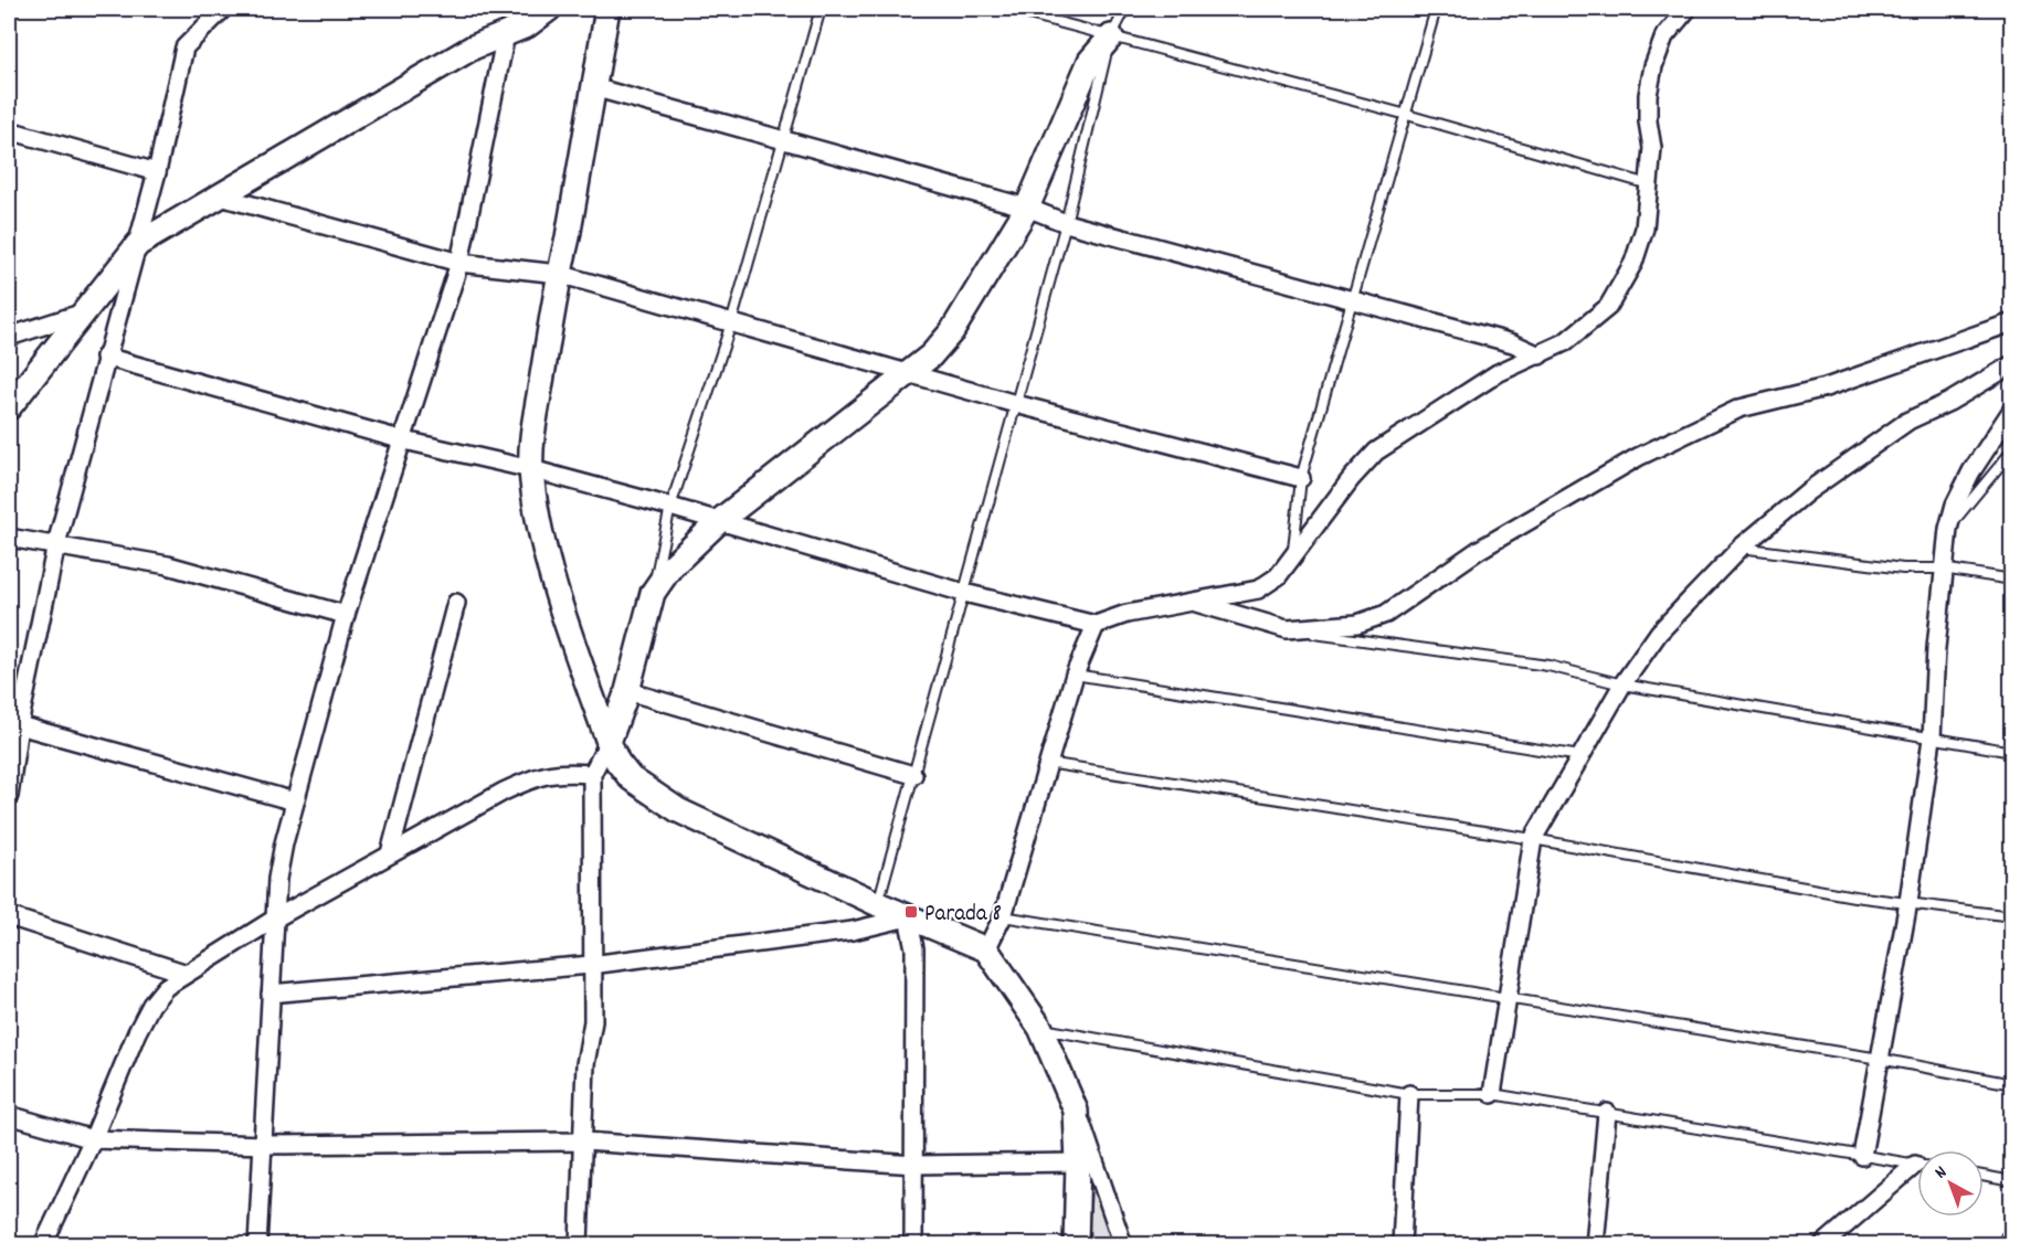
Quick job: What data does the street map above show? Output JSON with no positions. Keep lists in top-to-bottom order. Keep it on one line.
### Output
{"places":{"transit":["Parada 8"]},"north":"top left"}
